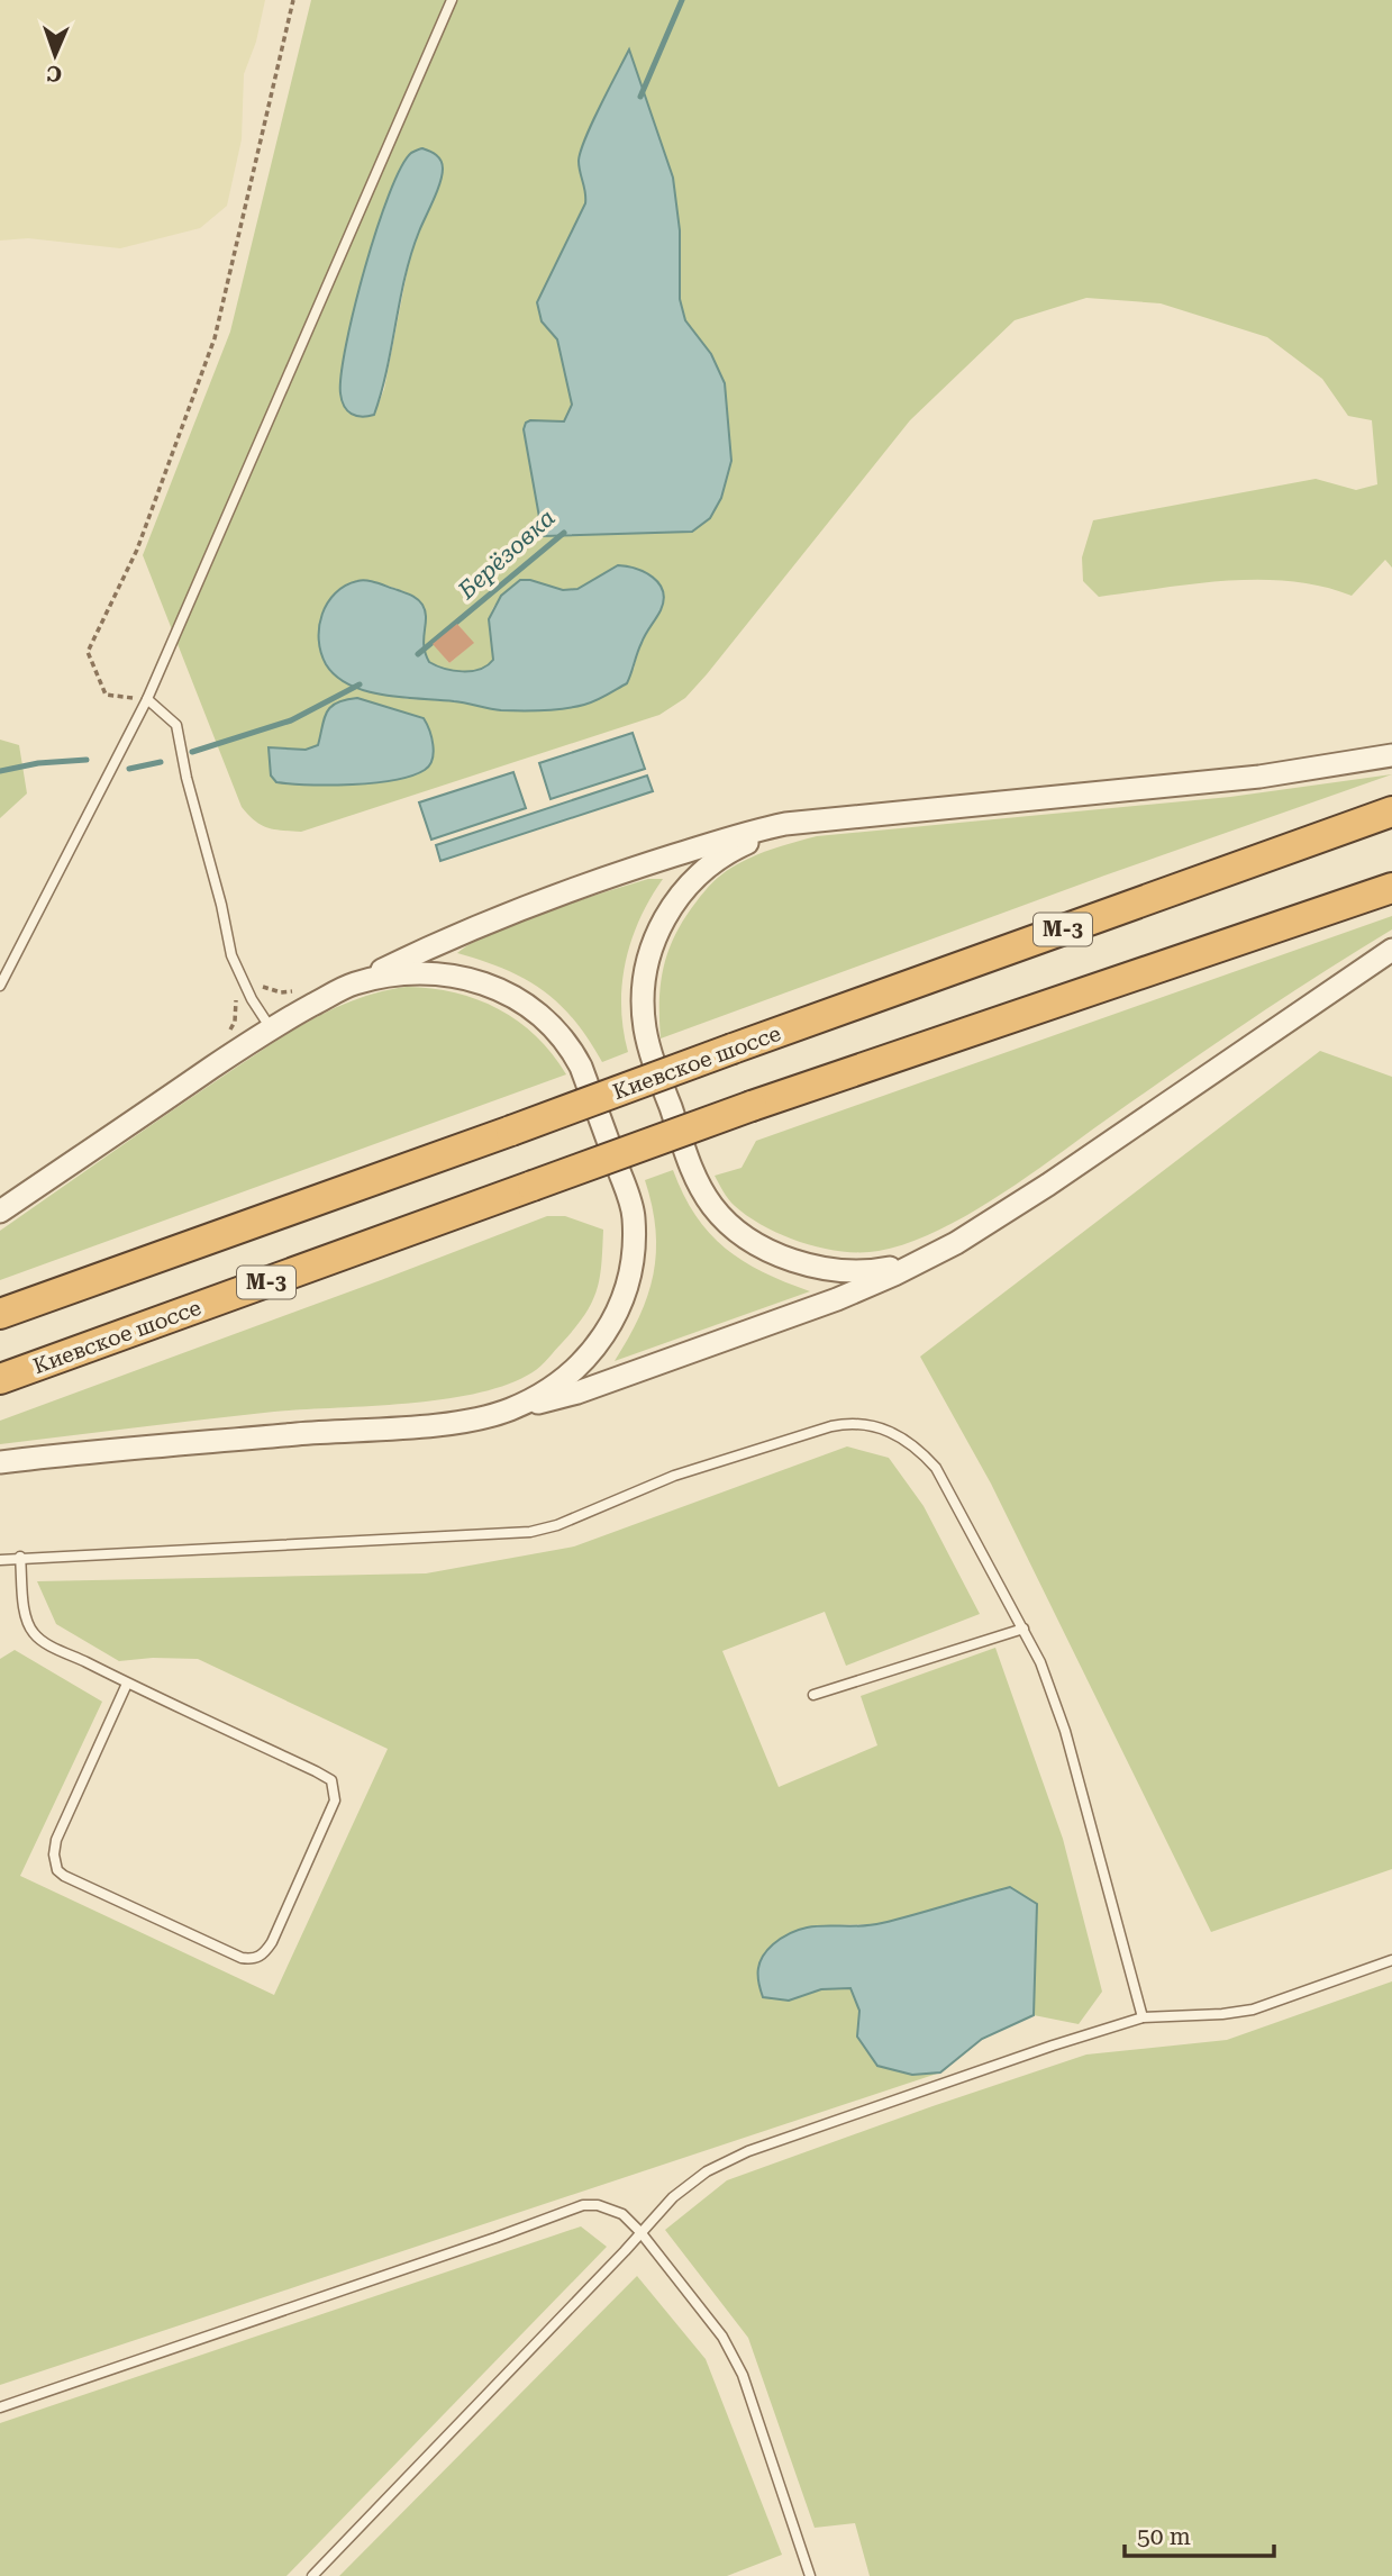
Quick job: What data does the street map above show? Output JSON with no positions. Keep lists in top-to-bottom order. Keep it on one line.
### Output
{"streets":{"highway":["М-3","Киевское шоссе"]},"water":["Берёзовка"],"scale_bar":"50 m","north":"bottom"}
